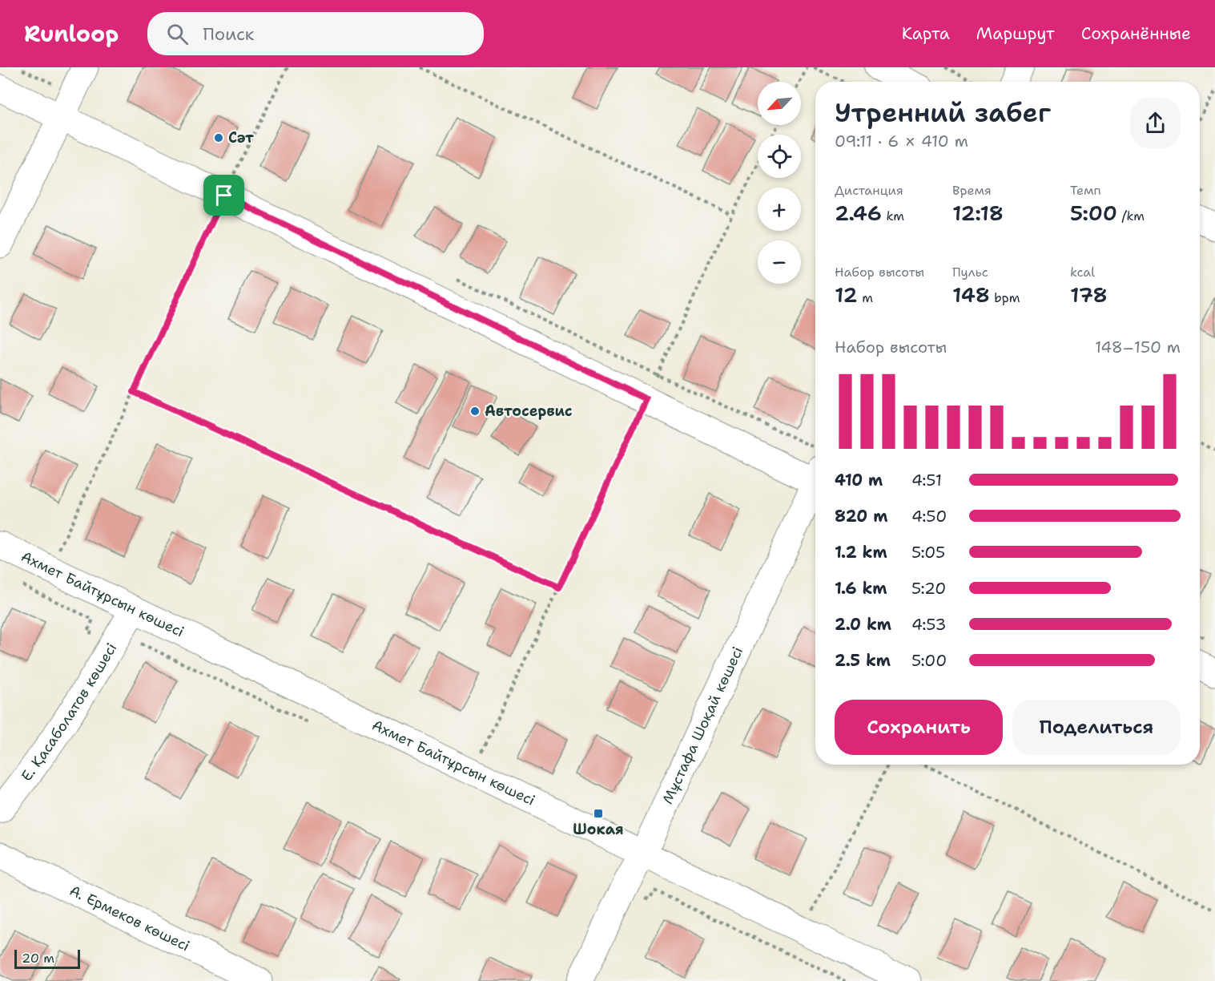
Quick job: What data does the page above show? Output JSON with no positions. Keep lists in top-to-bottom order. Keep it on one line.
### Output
{"streets":{"street":["Ахмет Байтұрсын көшесі","Е. Қасаболатов көшесі","Мұстафа Шоқай көшесі","А. Ермеков көшесі"]},"crossings":[["Ахмет Байтұрсын көшесі","Е. Қасаболатов көшесі"],["Ахмет Байтұрсын көшесі","Мұстафа Шоқай көшесі"]],"places":{"other":["Сәт","Автосервис"],"transit":["Шокая"]},"scale_bar":"20 m","north":"bottom left","page":{"header":"Runloop","search":"Поиск","nav":["Карта","Маршрут","Сохранённые"],"map_buttons":["+","−"],"heading":["Утренний забег","09:11 · 6 × 410 m"],"stats":[["Дистанция","2.46 km"],["Время","12:18"],["Темп","5:00 /km"],["Набор высоты","12 m"],["Пульс","148 bpm"],["kcal","178"]],"chart":["Набор высоты","148–150 m"],"list":[{"name":"410 m","note":"4:51"},{"name":"820 m","note":"4:50"},{"name":"1.2 km","note":"5:05"},{"name":"1.6 km","note":"5:20"},{"name":"2.0 km","note":"4:53"},{"name":"2.5 km","note":"5:00"}],"buttons":["Сохранить","Поделиться"],"scale":"20 m"}}
